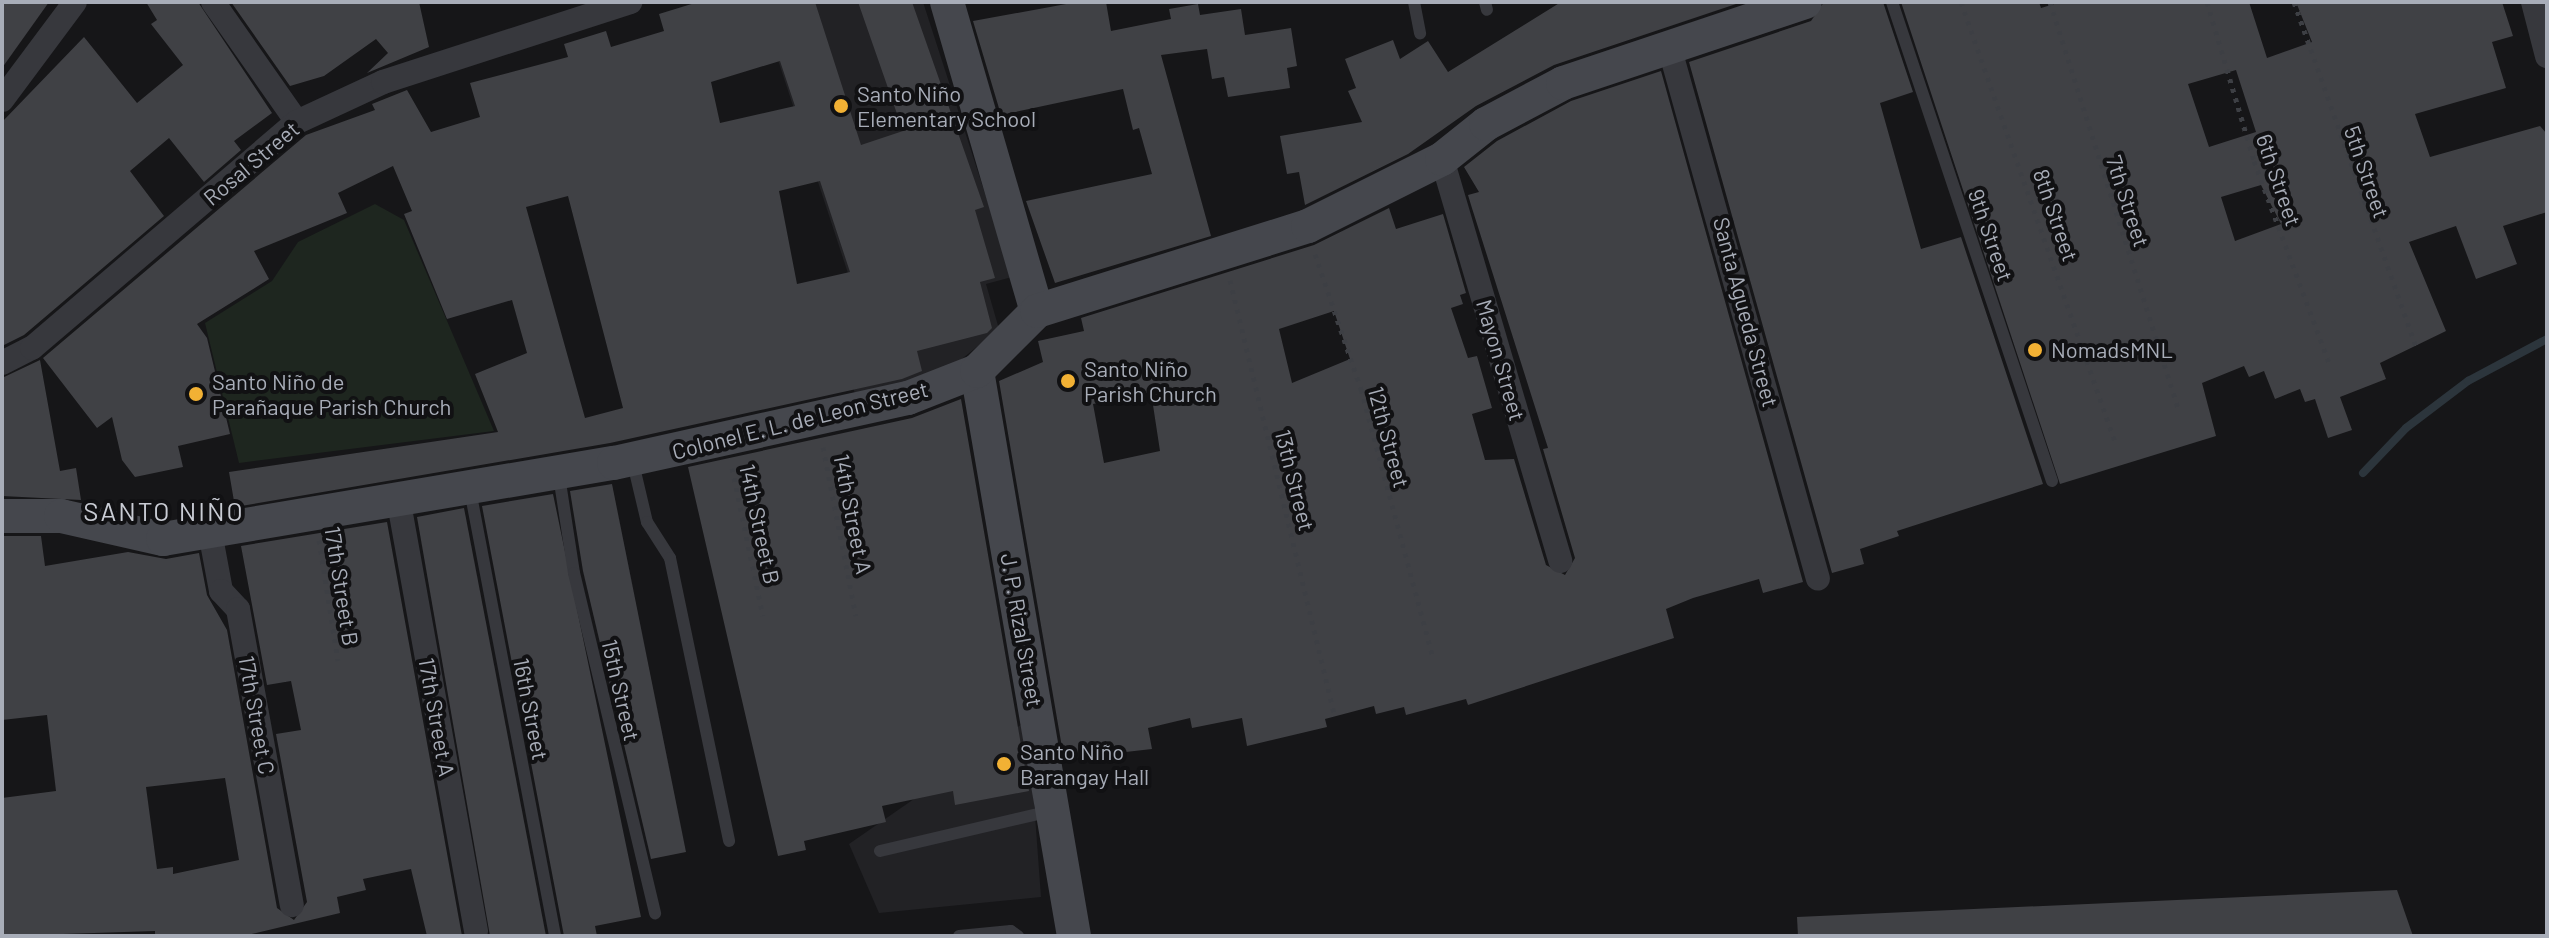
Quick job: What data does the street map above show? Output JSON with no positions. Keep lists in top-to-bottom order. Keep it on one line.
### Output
{"streets":{"street":["Rosal Street","Santa Agueda Street","Mayon Street","Colonel E. L. de Leon Street","J. P. Rizal Street","17th Street C","17th Street A"],"lane":["9th Street","15th Street","16th Street"],"path":["5th Street","6th Street","7th Street","8th Street","12th Street","13th Street","14th Street A","14th Street B","17th Street B"]},"crossings":[["Santa Agueda Street","Colonel E. L. de Leon Street"],["Mayon Street","Colonel E. L. de Leon Street"],["Colonel E. L. de Leon Street","12th Street"],["Colonel E. L. de Leon Street","13th Street"],["Colonel E. L. de Leon Street","14th Street A"],["Colonel E. L. de Leon Street","14th Street B"],["Colonel E. L. de Leon Street","17th Street B"],["Colonel E. L. de Leon Street","J. P. Rizal Street"],["Colonel E. L. de Leon Street","15th Street"],["Colonel E. L. de Leon Street","16th Street"],["Colonel E. L. de Leon Street","17th Street C"],["Colonel E. L. de Leon Street","17th Street A"]],"districts":["SANTO NIÑO"],"places":["Santo Niño Elementary School","NomadsMNL","Santo Niño Parish Church","Santo Niño de Parañaque Parish Church","Santo Niño Barangay Hall"]}
